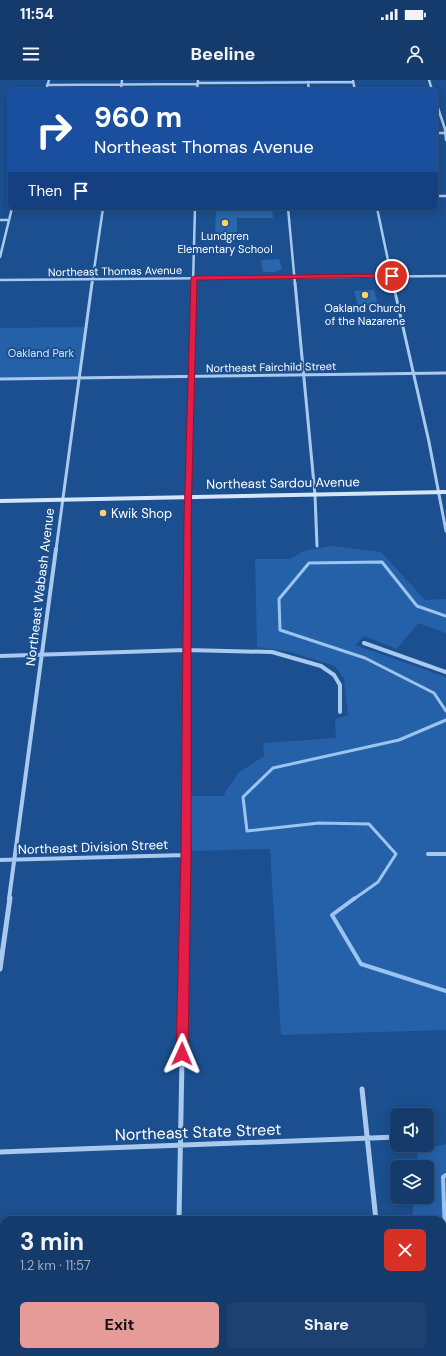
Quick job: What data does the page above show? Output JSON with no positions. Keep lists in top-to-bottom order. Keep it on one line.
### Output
{"streets":{"main road":["Northeast Sardou Avenue"],"street":["Northeast Thomas Avenue","Northeast Fairchild Street","Northeast Wabash Avenue","Northeast Division Street","Northeast State Street"]},"crossings":[["Northeast Thomas Avenue","Northeast Wabash Avenue"],["Northeast Fairchild Street","Northeast Wabash Avenue"],["Northeast Sardou Avenue","Northeast Wabash Avenue"],["Northeast Wabash Avenue","Northeast Division Street"]],"parks":["Oakland Park"],"places":["Lundgren Elementary School","Oakland Church of the Nazarene","Kwik Shop"],"page":{"status":"11:54","header":"Beeline","turn":["960 m","Northeast Thomas Avenue"],"then":"Then","heading":["3 min","1.2 km · 11:57"],"buttons":["Exit","Share"]}}
